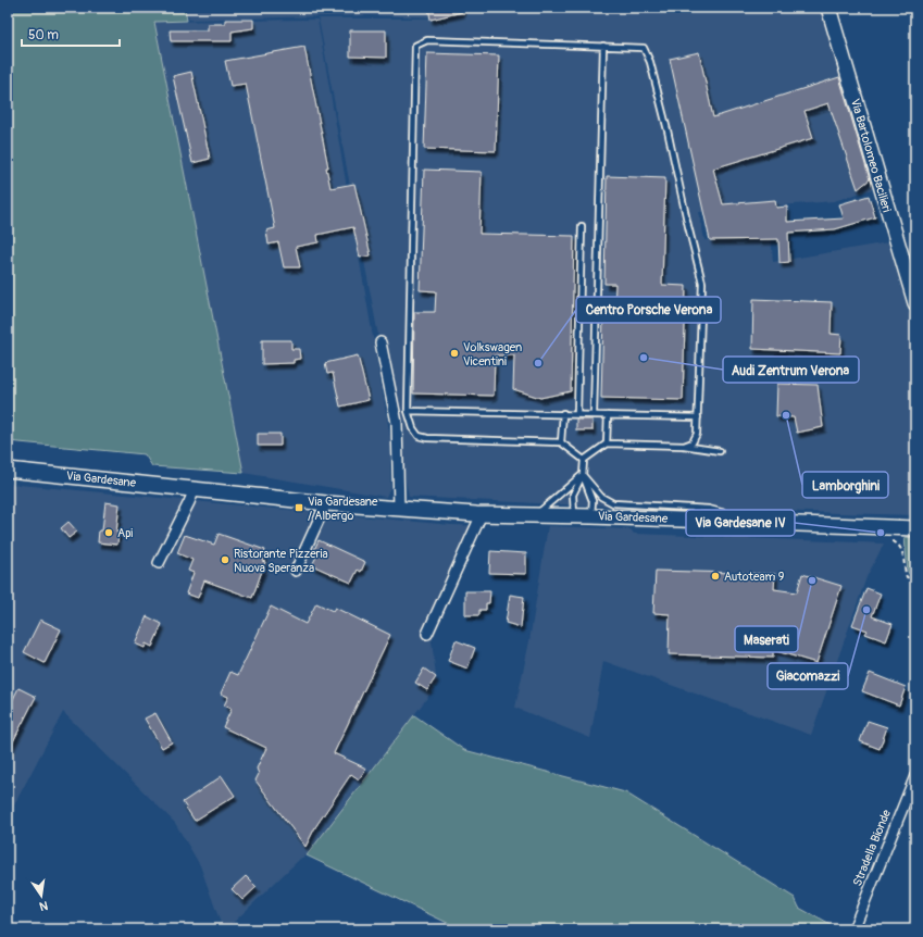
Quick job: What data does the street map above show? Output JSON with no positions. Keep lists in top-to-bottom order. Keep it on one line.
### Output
{"streets":{"main road":["Via Bartolomeo Bacilieri","Via Gardesane"],"street":["Stradella Bionde"]},"places":{"other":["Volkswagen Vicentini","Audi Zentrum Verona","Centro Porsche Verona","Lamborghini","Api","Via Gardesane IV","Ristorante Pizzeria Nuova Speranza","Autoteam 9","Maserati","Giacomazzi"],"transit":["Via Gardesane / Albergo"]},"scale_bar":"50 m","north":"bottom"}
